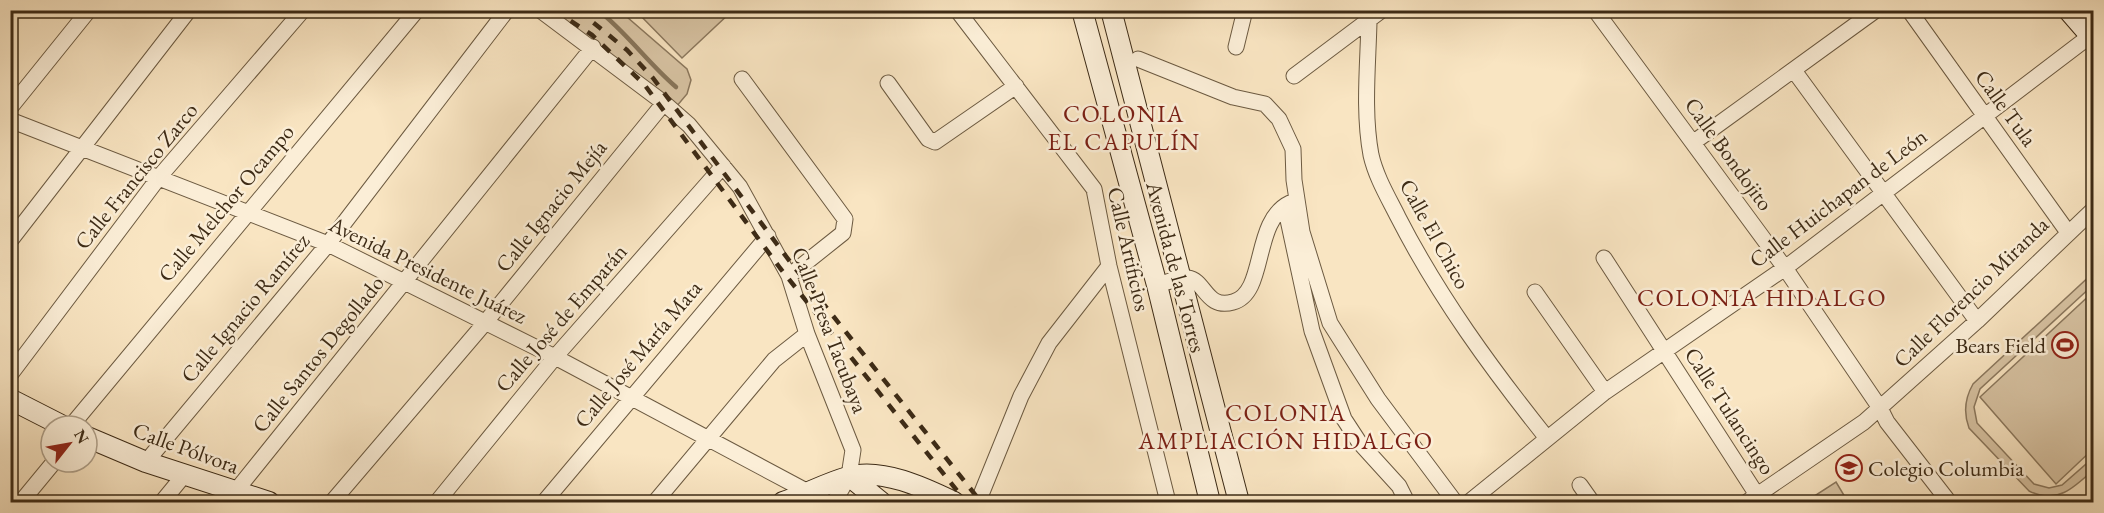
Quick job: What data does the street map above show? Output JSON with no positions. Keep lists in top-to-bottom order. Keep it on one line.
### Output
{"streets":{"street":["Calle Tula","Calle Bondojito","Calle Francisco Zarco","Calle Huichapan de León","Calle Melchor Ocampo","Calle Ignacio Mejía","Calle El Chico","Calle Artificios","Avenida de las Torres","Avenida Presidente Juárez","Calle Florencio Miranda","Calle Ignacio Ramírez","Calle José de Emparán","Calle Presa Tacubaya","Calle Santos Degollado","Calle José María Mata","Calle Tulancingo","Calle Pólvora"]},"crossings":[["Calle Tula","Calle Huichapan de León"],["Calle Tula","Calle Florencio Miranda"],["Calle Bondojito","Calle Huichapan de León"],["Calle Bondojito","Calle Florencio Miranda"],["Calle Francisco Zarco","Avenida Presidente Juárez"],["Calle Huichapan de León","Calle El Chico"],["Calle Huichapan de León","Calle Tulancingo"],["Calle Melchor Ocampo","Avenida Presidente Juárez"],["Calle Ignacio Mejía","Avenida Presidente Juárez"],["Calle Ignacio Mejía","Calle Presa Tacubaya"],["Avenida Presidente Juárez","Calle Ignacio Ramírez"],["Avenida Presidente Juárez","Calle José de Emparán"],["Avenida Presidente Juárez","Calle Santos Degollado"],["Avenida Presidente Juárez","Calle José María Mata"],["Calle Florencio Miranda","Calle Tulancingo"],["Calle Ignacio Ramírez","Calle Pólvora"],["Calle José de Emparán","Calle Presa Tacubaya"],["Calle Presa Tacubaya","Calle Santos Degollado"],["Calle Presa Tacubaya","Calle José María Mata"],["Calle Santos Degollado","Calle Pólvora"]],"districts":["COLONIA EL CAPULÍN","COLONIA HIDALGO","COLONIA AMPLIACIÓN HIDALGO"],"places":{"sports":["Bears Field"],"school or university":["Colegio Columbia"]},"north":"top right"}
